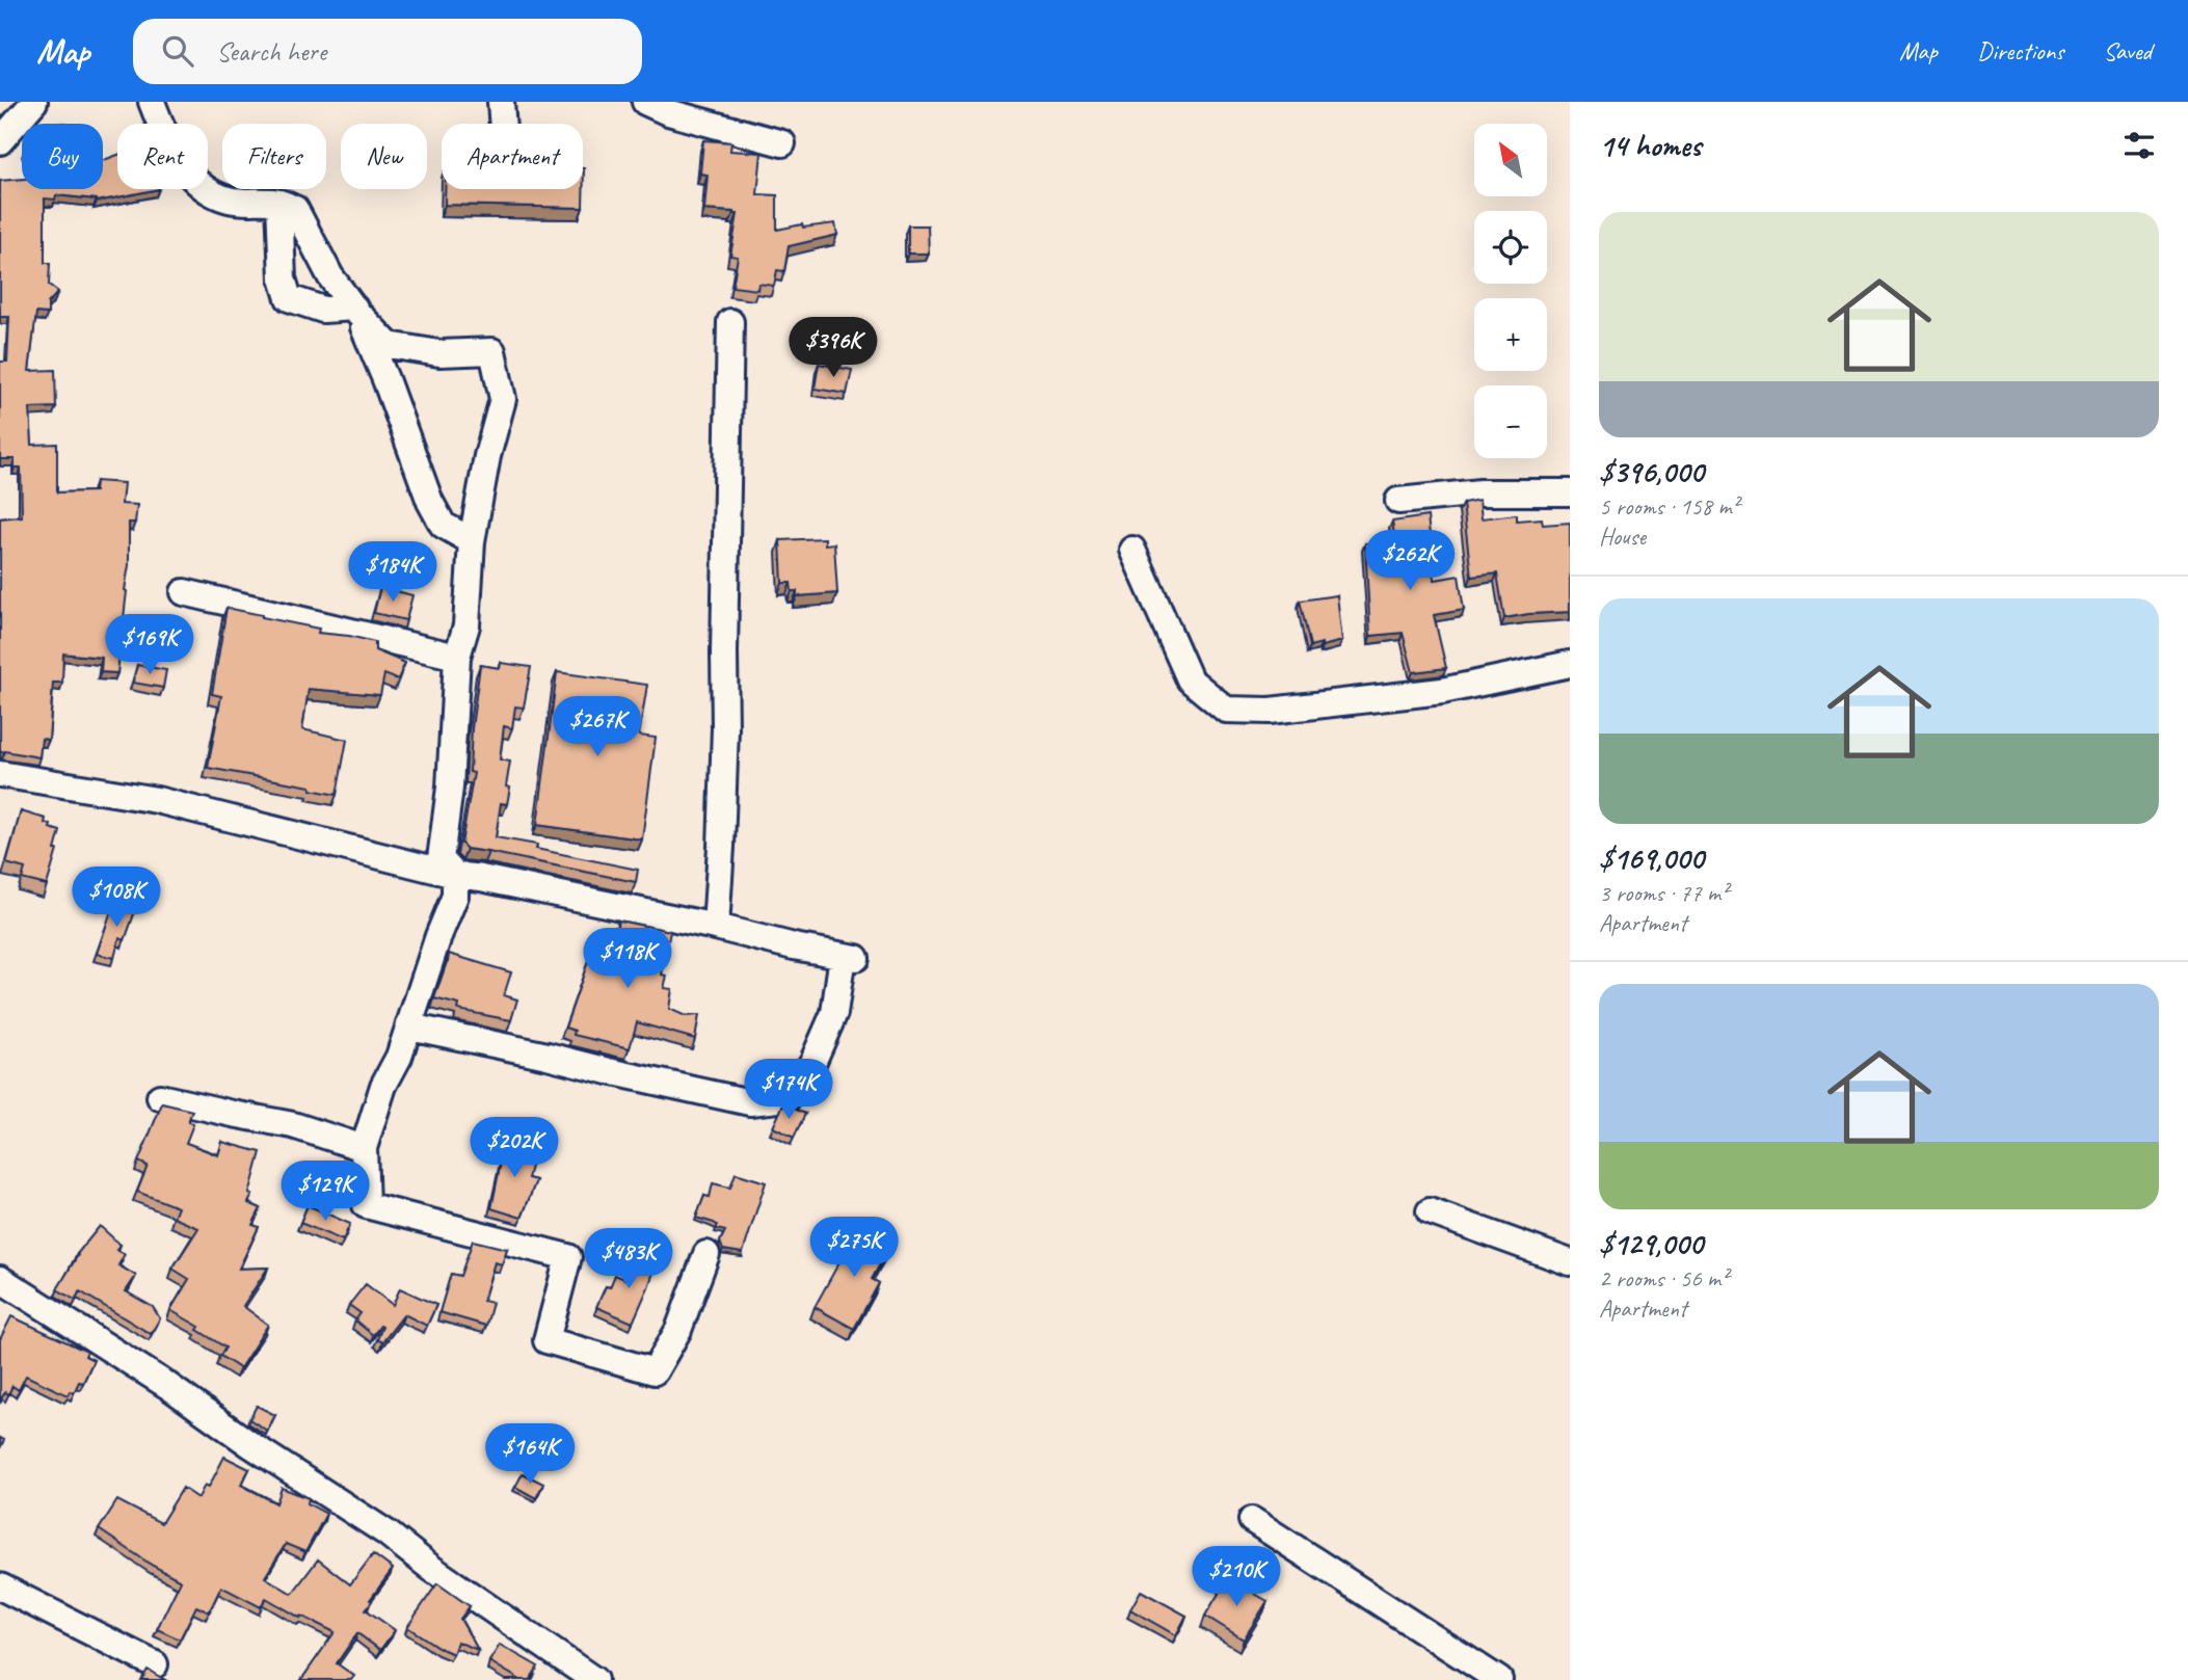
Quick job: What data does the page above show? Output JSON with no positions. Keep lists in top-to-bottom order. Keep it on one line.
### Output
{"north":"top left","page":{"header":"Map","search":"Search here","nav":["Map","Directions","Saved"],"heading":"14 homes","map_buttons":["+","−"],"chip":["Buy","Rent","Filters","New","Apartment"],"list":[{"name":"$396,000","note":"5 rooms · 158 m² · House"},{"name":"$169,000","note":"3 rooms · 77 m² · Apartment"},{"name":"$129,000","note":"2 rooms · 56 m² · Apartment"}],"price":["$396K","$262K","$184K","$169K","$267K","$108K","$118K","$174K","$202K","$129K","$275K","$483K","$164K","$210K"]}}
